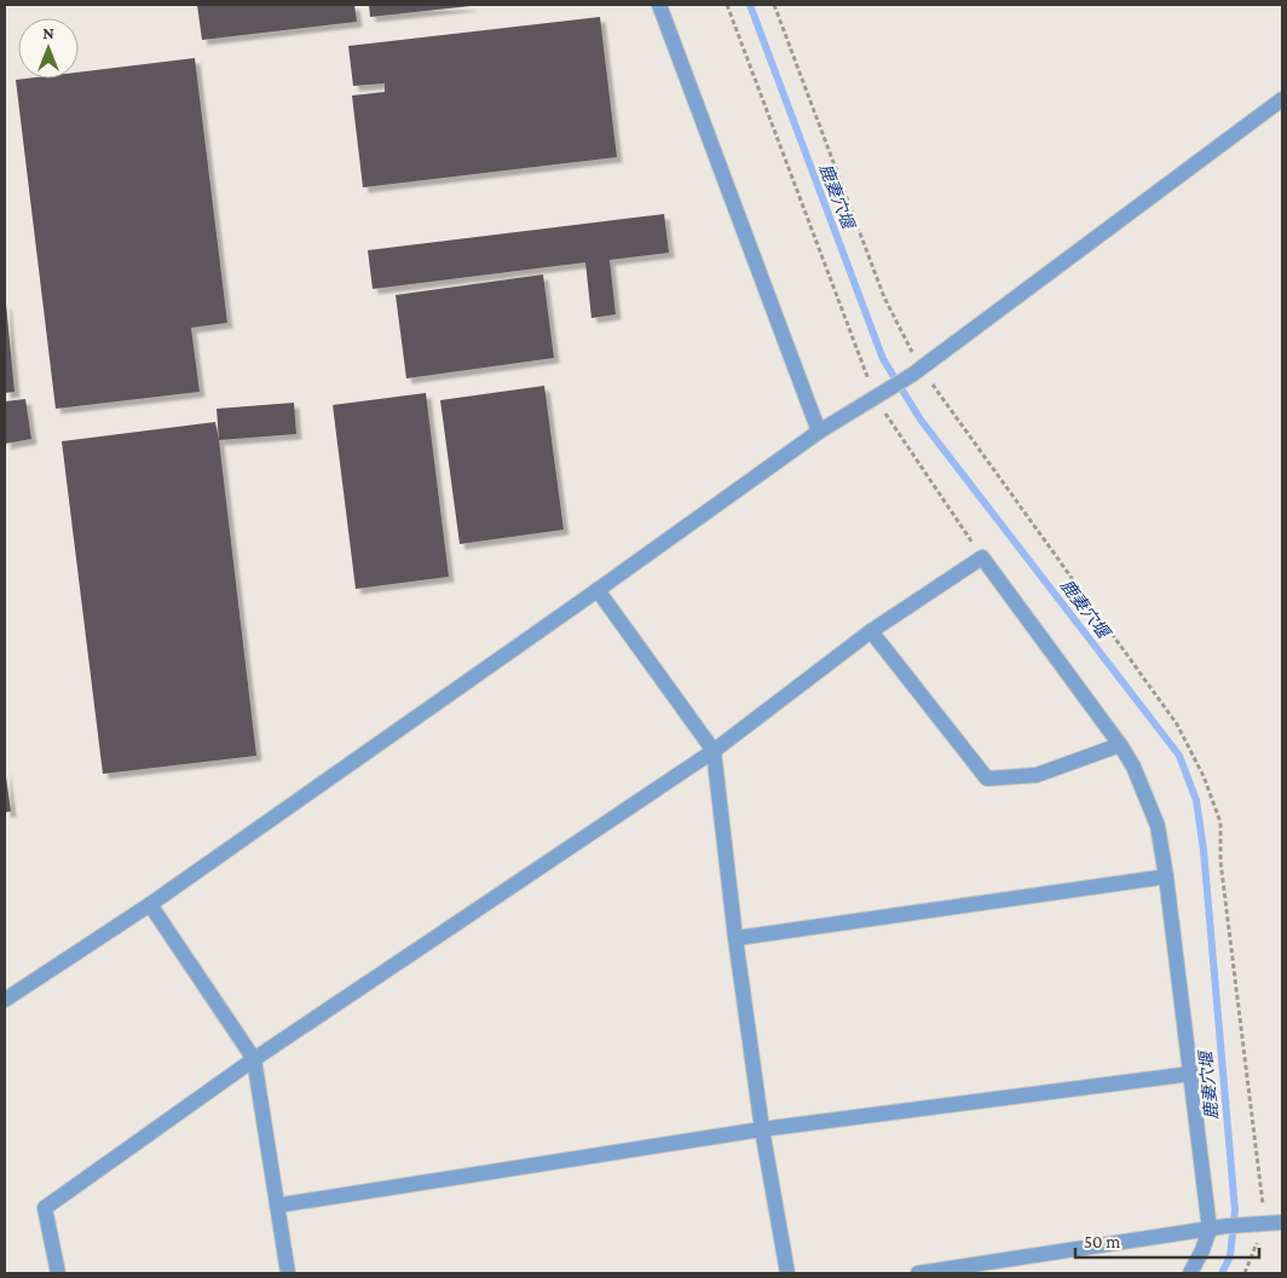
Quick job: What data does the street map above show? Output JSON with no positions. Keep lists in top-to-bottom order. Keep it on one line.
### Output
{"water":["鹿妻穴堰"],"scale_bar":"50 m","north":"top"}
